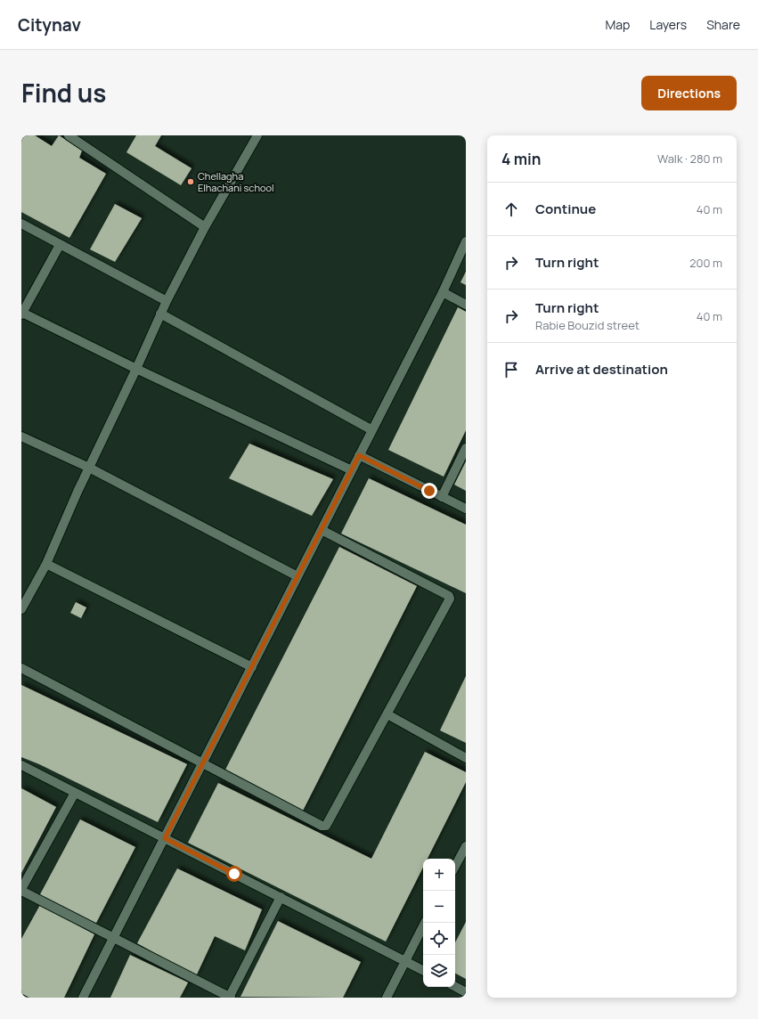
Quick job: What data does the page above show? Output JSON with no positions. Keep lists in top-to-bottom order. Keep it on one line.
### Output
{"places":["Chellagha Elhachani school"],"page":{"header":"Citynav","nav":["Map","Layers","Share"],"title":"Find us","buttons":"Directions","heading":["4 min","Walk · 280 m"],"list":[["Continue","40 m"],["Turn right","200 m"],["Turn right","Rabie Bouzid street","40 m"],"Arrive at destination"],"map_buttons":["+","−"]}}
